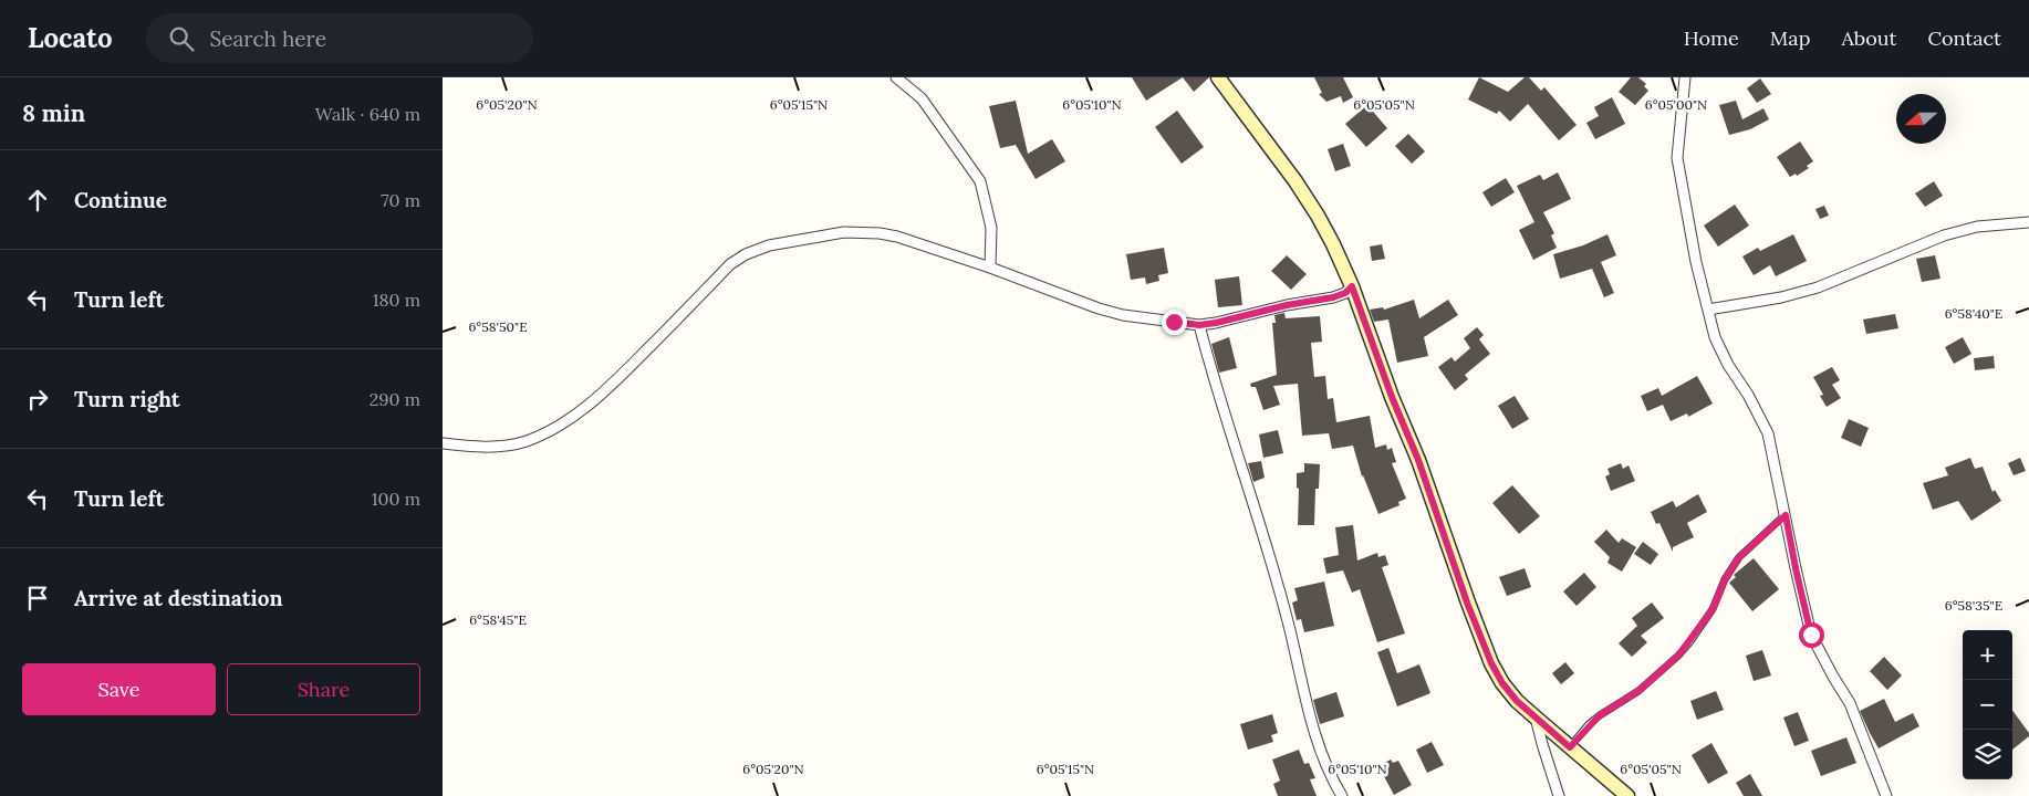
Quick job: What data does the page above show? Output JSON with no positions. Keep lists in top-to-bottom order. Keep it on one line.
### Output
{"north":"left","page":{"header":"Locato","search":"Search here","nav":["Home","Map","About","Contact"],"heading":["8 min","Walk · 640 m"],"list":[["Continue","70 m"],["Turn left","180 m"],["Turn right","290 m"],["Turn left","100 m"],"Arrive at destination"],"map_buttons":["+","−"],"buttons":["Save","Share"]},"coordinates":["6°05'20\"N","6°05'15\"N","6°05'10\"N","6°05'05\"N","6°05'00\"N","6°58'40\"E","6°58'50\"E","6°58'35\"E","6°58'45\"E"]}
